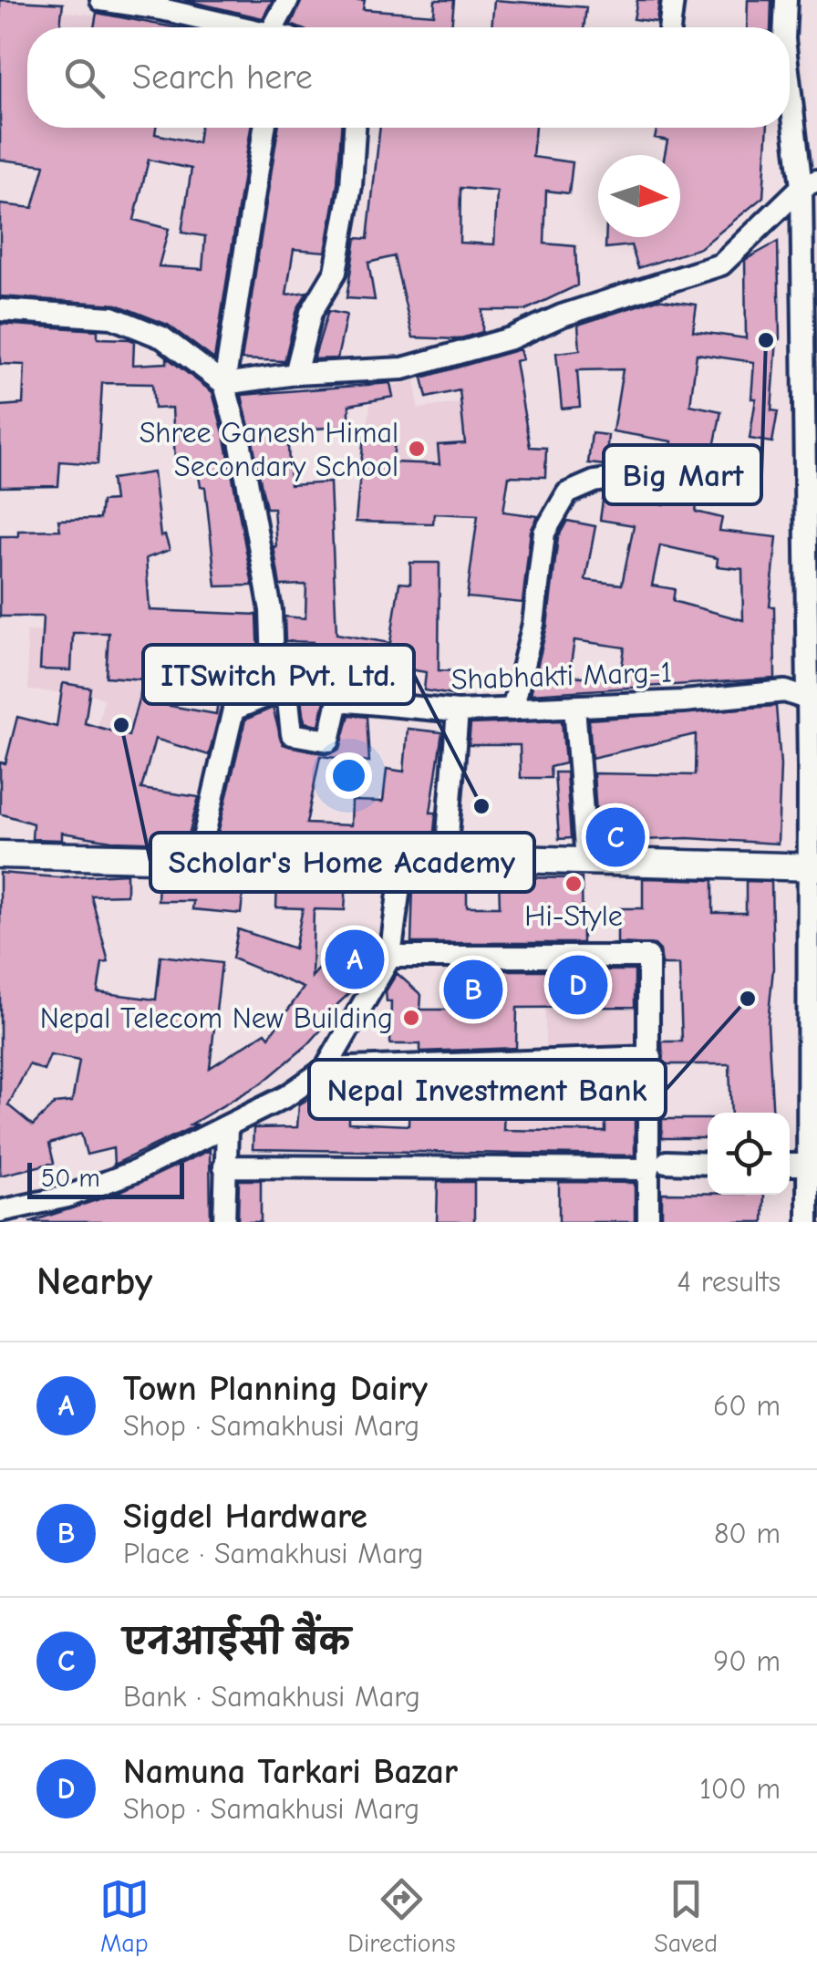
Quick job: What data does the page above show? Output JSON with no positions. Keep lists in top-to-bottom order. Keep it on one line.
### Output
{"streets":{"street":["Shabhakti Marg-1"]},"places":["Big Mart","Shree Ganesh Himal Secondary School","Scholar's Home Academy","ITSwitch Pvt. Ltd.","Hi-Style","Nepal Investment Bank","Nepal Telecom New Building"],"scale_bar":"50 m","north":"right","page":{"search":"Search here","pins":["C","A","D","B"],"scale":"50 m","heading":["Nearby","4 results"],"list":[{"mark":"A","name":"Town Planning Dairy","note":"Shop · Samakhusi Marg","value":"60 m"},{"mark":"B","name":"Sigdel Hardware","note":"Place · Samakhusi Marg","value":"80 m"},{"mark":"C","name":"एनआईसी बैंक","note":"Bank · Samakhusi Marg","value":"90 m"},{"mark":"D","name":"Namuna Tarkari Bazar","note":"Shop · Samakhusi Marg","value":"100 m"}],"nav":["Map","Directions","Saved"]}}
